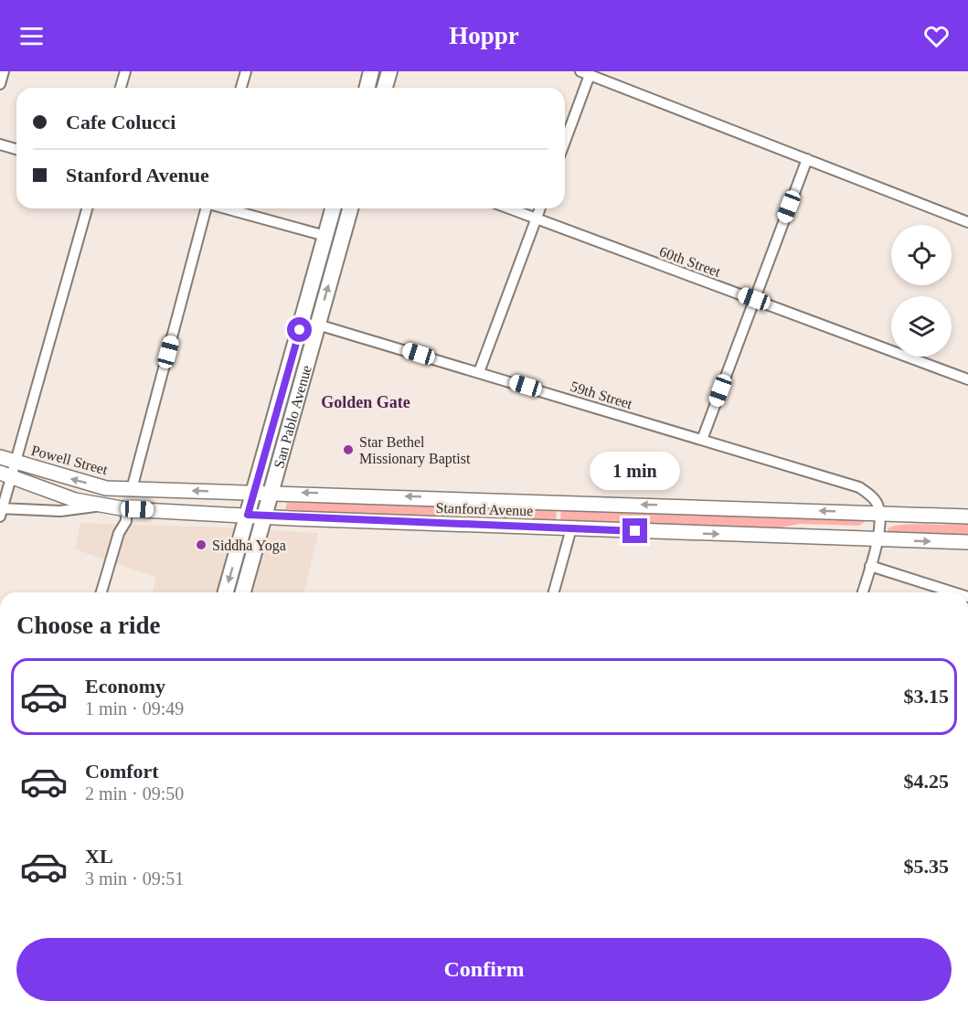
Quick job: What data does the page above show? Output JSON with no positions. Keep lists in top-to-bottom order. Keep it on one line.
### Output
{"streets":{"main road":["San Pablo Avenue","Powell Street","Stanford Avenue"],"street":["60th Street","59th Street"]},"crossings":[["59th Street","San Pablo Avenue"],["59th Street","Stanford Avenue"],["San Pablo Avenue","Stanford Avenue"],["Powell Street","Stanford Avenue"]],"districts":["Golden Gate"],"places":["Star Bethel Missionary Baptist","Siddha Yoga"],"page":{"header":"Hoppr","banner":["Cafe Colucci","Stanford Avenue"],"bubble":"1 min","heading":"Choose a ride","list":[{"name":"Economy","note":"1 min · 09:49","value":"$3.15"},{"name":"Comfort","note":"2 min · 09:50","value":"$4.25"},{"name":"XL","note":"3 min · 09:51","value":"$5.35"}],"buttons":"Confirm"}}
